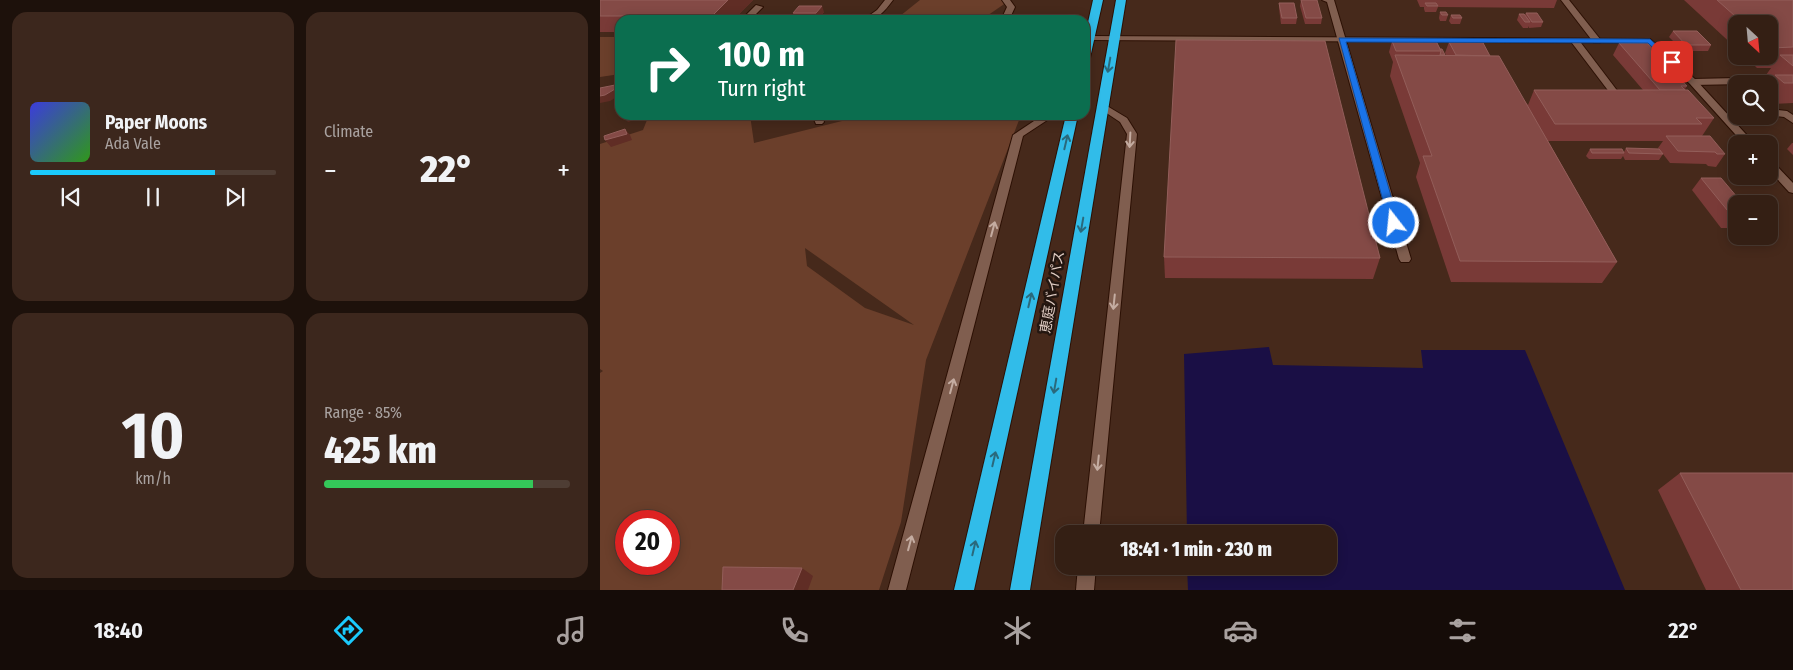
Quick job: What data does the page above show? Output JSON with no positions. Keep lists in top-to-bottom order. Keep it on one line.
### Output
{"streets":{"highway":["恵庭バイパス"]},"north":"bottom right","page":{"tile":["Climate",["10","km/h"],["Range · 85%","425 km"]],"map_buttons":["+","−"],"turn":["100 m","Turn right"],"song":["Paper Moons","Ada Vale"],"heat":["−","22°","+"],"limit":"20","trip":"18:41 · 1 min · 230 m","tabs":["18:40","22°"]}}
